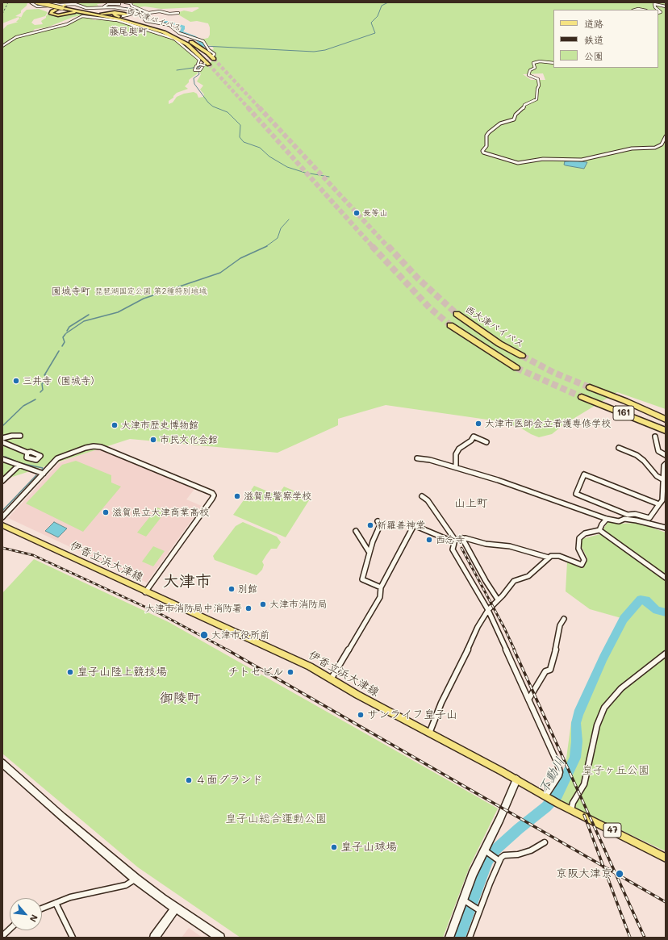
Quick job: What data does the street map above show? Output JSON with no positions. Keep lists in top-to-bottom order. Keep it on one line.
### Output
{"streets":{"highway":["西大津バイパス","161"],"main road":["伊香立浜大津線","47"]},"districts":["藤尾奥町","園城寺町","山上町","大津市","御陵町"],"water":["不動川"],"parks":["琵琶湖国定公園 第2種特別地域","皇子ヶ丘公園","皇子山総合運動公園"],"places":["長等山","三井寺（園城寺）","大津市医師会立看護専修学校","大津市歴史博物館","市民文化会館","滋賀県警察学校","滋賀県立大津商業高校","新羅善神堂","西念寺","別館","大津市消防局","大津市消防局中消防署","大津市役所前","皇子山陸上競技場","チトセビル","サンライフ皇子山","４面グランド","皇子山球場","京阪大津京"],"legend":["道路","鉄道","公園"],"north":"bottom right"}
